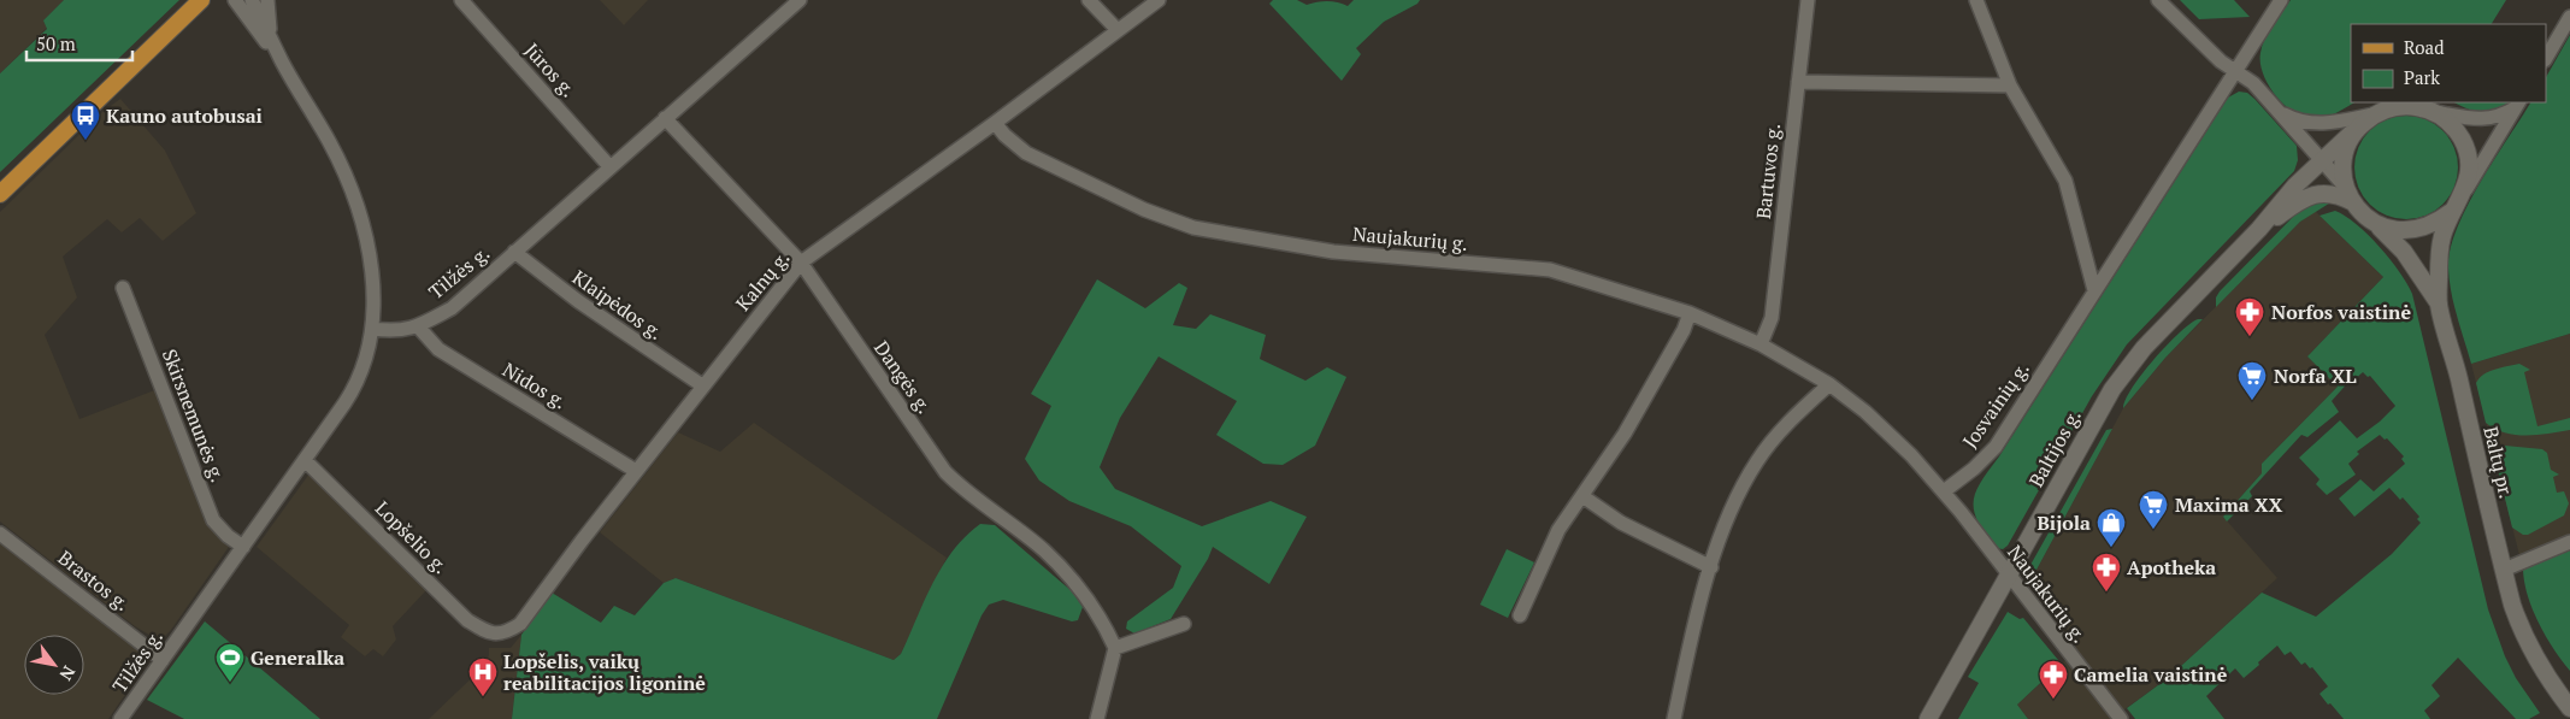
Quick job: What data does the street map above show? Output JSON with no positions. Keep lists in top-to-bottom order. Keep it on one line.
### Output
{"streets":{"street":["Jūros g.","Bartuvos g.","Naujakurių g.","Tilžės g.","Kalnų g.","Klaipėdos g.","Dangės g.","Nidos g.","Josvainių g.","Skirsnemunės g.","Baltijos g.","Baltų pr.","Lopšelio g.","Brastos g."]},"crossings":[["Jūros g.","Tilžės g."],["Bartuvos g.","Naujakurių g."],["Naujakurių g.","Kalnų g."],["Naujakurių g.","Josvainių g."],["Naujakurių g.","Baltijos g."],["Tilžės g.","Klaipėdos g."],["Tilžės g.","Dangės g."],["Tilžės g.","Nidos g."],["Tilžės g.","Skirsnemunės g."],["Tilžės g.","Lopšelio g."],["Tilžės g.","Brastos g."],["Kalnų g.","Klaipėdos g."],["Kalnų g.","Dangės g."],["Kalnų g.","Nidos g."],["Kalnų g.","Lopšelio g."],["Baltijos g.","Baltų pr."]],"places":{"bus stop":["Kauno autobusai"],"pharmacy":["Norfos vaistinė","Apotheka","Camelia vaistinė"],"supermarket":["Norfa XL","Maxima XX"],"shop":["Bijola"],"sports":["Generalka"],"hospital":["Lopšelis, vaikų reabilitacijos ligoninė"]},"legend":["Road","Park"],"scale_bar":"50 m","north":"bottom right"}
